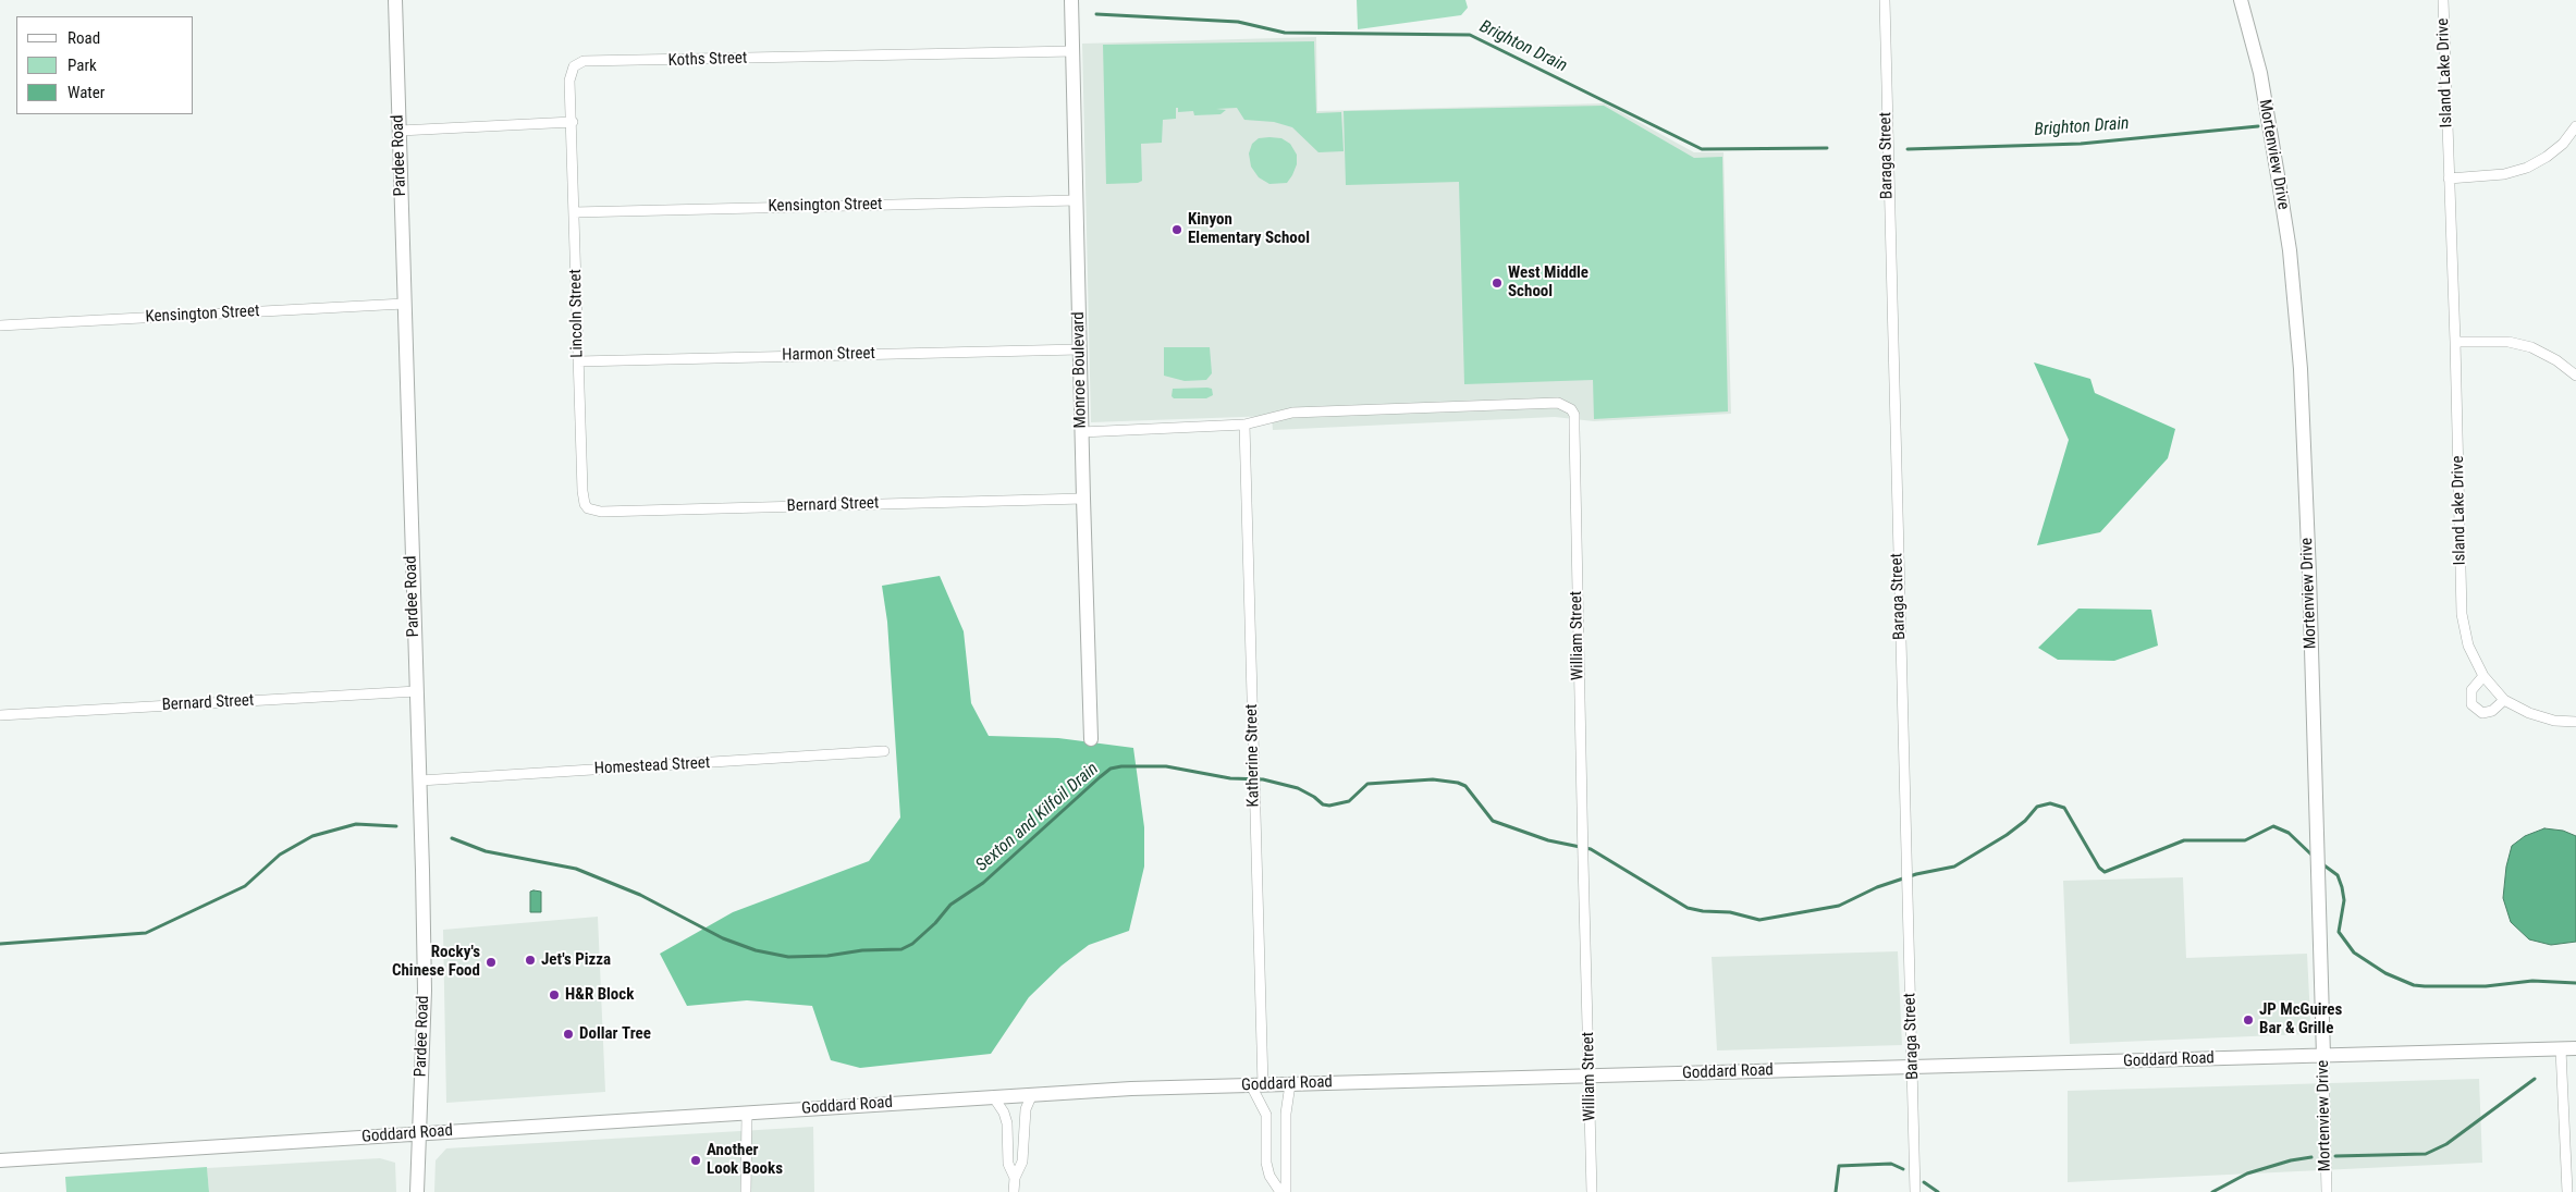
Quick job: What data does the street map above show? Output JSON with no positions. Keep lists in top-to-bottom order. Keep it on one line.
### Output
{"streets":{"main road":["Mortenview Drive","Pardee Road","Monroe Boulevard","Goddard Road"],"street":["Koths Street","Island Lake Drive","Baraga Street","Kensington Street","Lincoln Street","Harmon Street","Bernard Street","William Street","Katherine Street","Homestead Street"]},"crossings":[["Koths Street","Lincoln Street"],["Koths Street","Monroe Boulevard"],["Mortenview Drive","Goddard Road"],["Pardee Road","Kensington Street"],["Pardee Road","Bernard Street"],["Pardee Road","Homestead Street"],["Pardee Road","Goddard Road"],["Baraga Street","Goddard Road"],["Kensington Street","Lincoln Street"],["Kensington Street","Monroe Boulevard"],["Lincoln Street","Harmon Street"],["Lincoln Street","Bernard Street"],["Harmon Street","Monroe Boulevard"],["Monroe Boulevard","Bernard Street"],["William Street","Katherine Street"],["William Street","Goddard Road"],["Katherine Street","Goddard Road"]],"water":["Brighton Drain","Sexton and Kilfoil Drain"],"places":["Kinyon Elementary School","West Middle School","Jet's Pizza","Rocky's Chinese Food","H&R Block","JP McGuires Bar & Grille","Dollar Tree","Another Look Books"],"legend":["Road","Park","Water"]}
